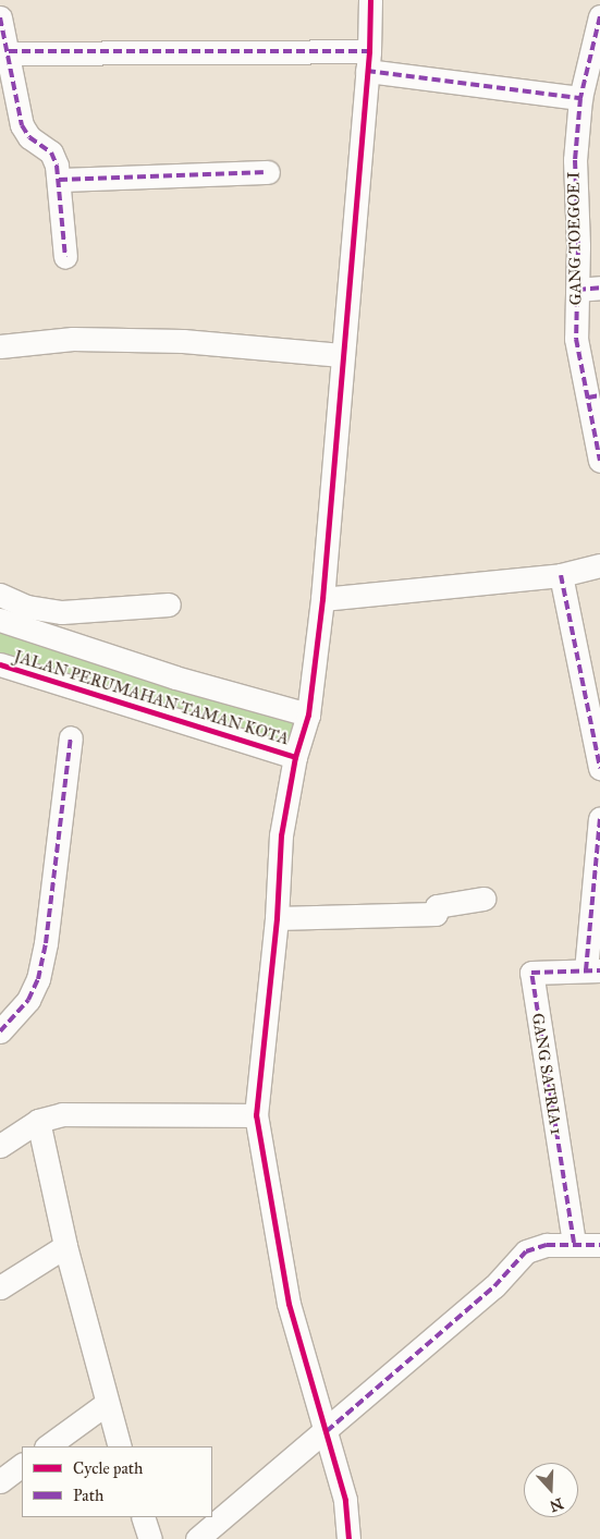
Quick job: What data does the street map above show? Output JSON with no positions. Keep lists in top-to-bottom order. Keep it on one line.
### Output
{"streets":{"street":["GANG TOEGOE I","JALAN PERUMAHAN TAMAN KOTA","GANG SATRIA 1"]},"legend":["Cycle path","Path"],"north":"bottom"}
